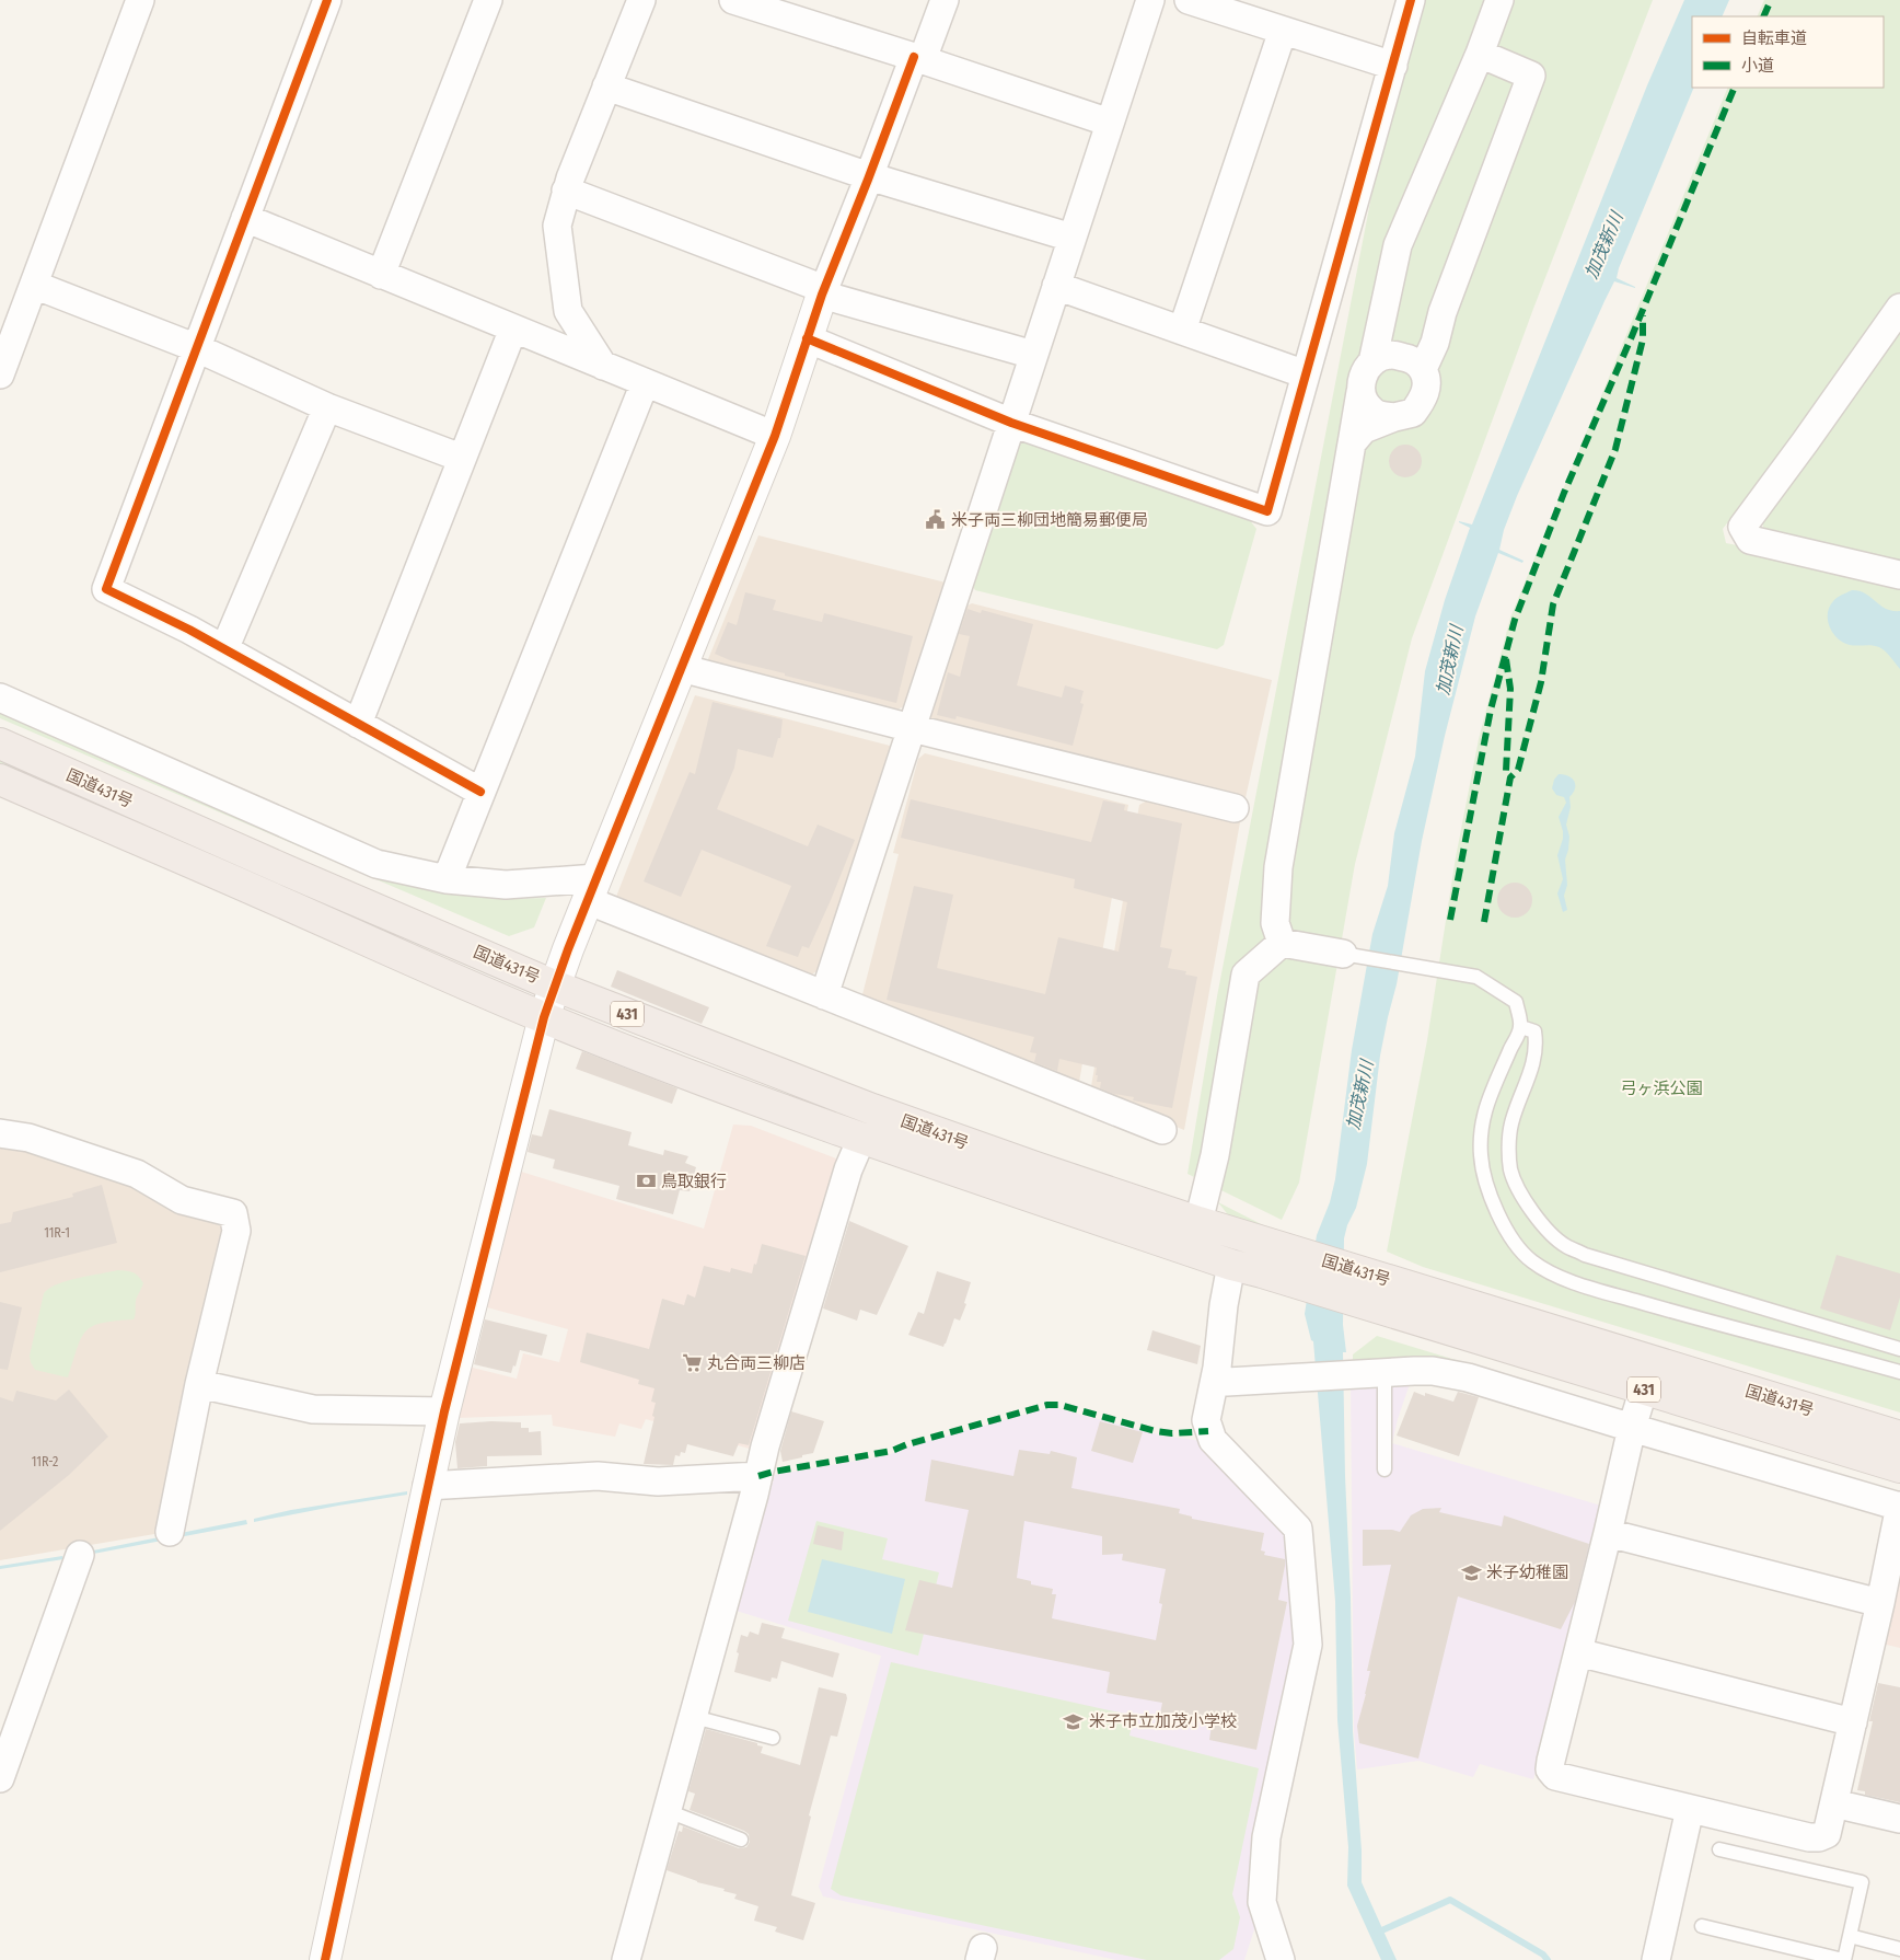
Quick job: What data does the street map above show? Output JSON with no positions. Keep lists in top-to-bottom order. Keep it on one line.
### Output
{"streets":{"highway":["国道431号","431"]},"water":["加茂新川"],"parks":["弓ヶ浜公園"],"places":{"public building":["米子両三柳団地簡易郵便局"],"bank":["鳥取銀行"],"supermarket":["丸合両三柳店"],"school or university":["米子幼稚園","米子市立加茂小学校"]},"house_numbers":["11R-1","11R-2"],"legend":["自転車道","小道"]}
